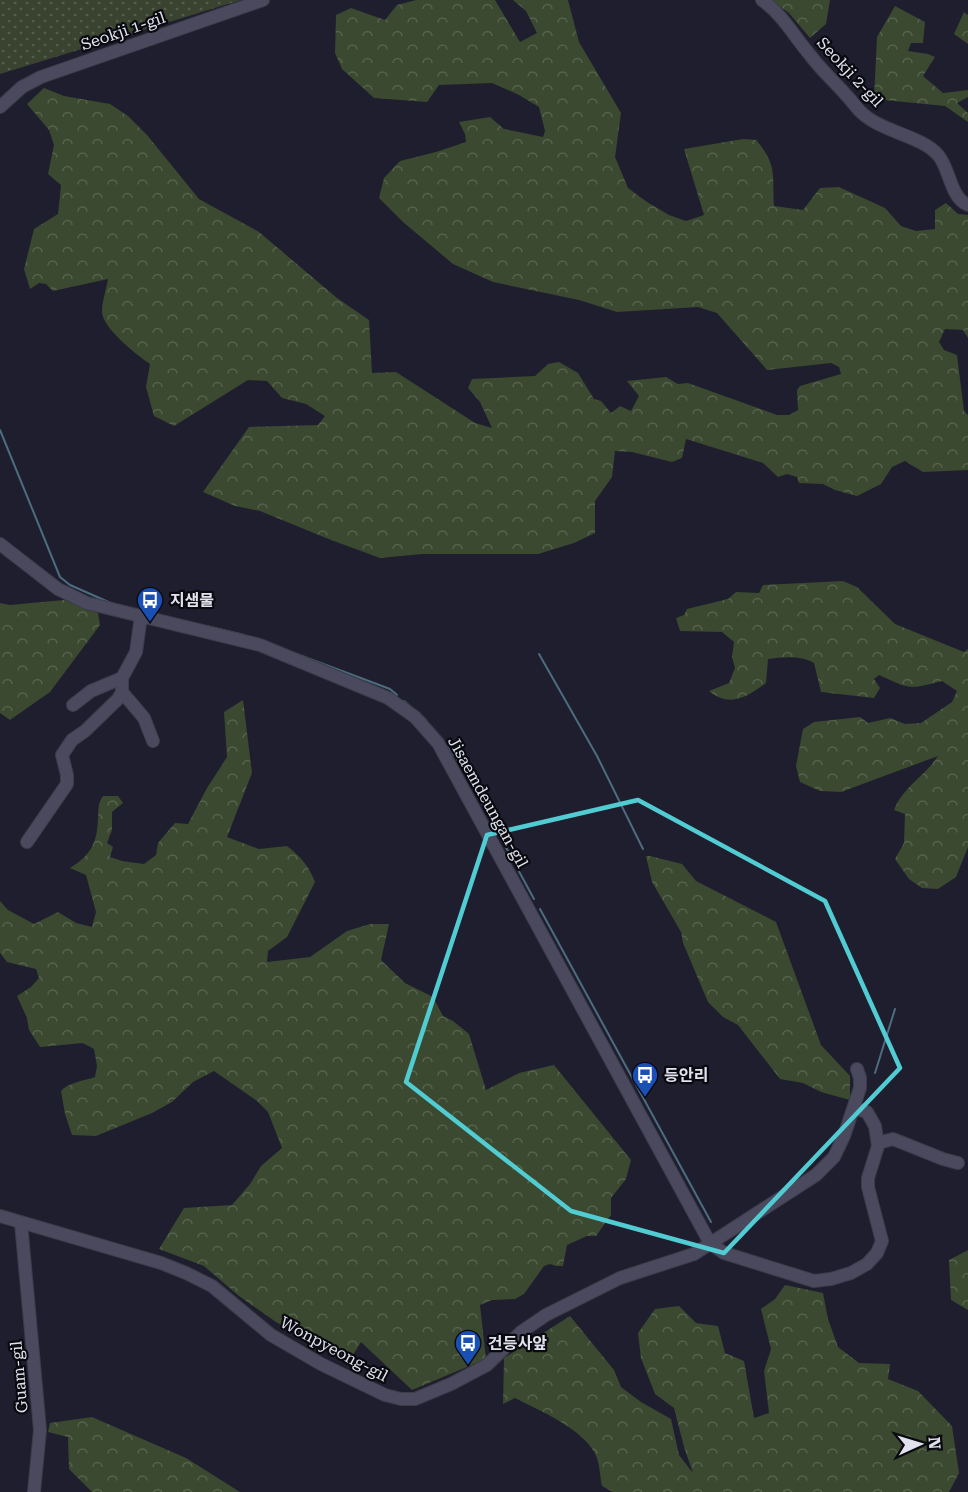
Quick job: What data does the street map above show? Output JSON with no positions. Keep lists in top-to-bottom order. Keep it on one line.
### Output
{"streets":{"street":["Seokji 1-gil","Seokji 2-gil","Jisaemdeungan-gil","Wonpyeong-gil","Guam-gil"]},"crossings":[["Jisaemdeungan-gil","Wonpyeong-gil"],["Wonpyeong-gil","Guam-gil"]],"places":{"bus stop":["지샘물","등안리","건등사앞"]},"north":"right"}
